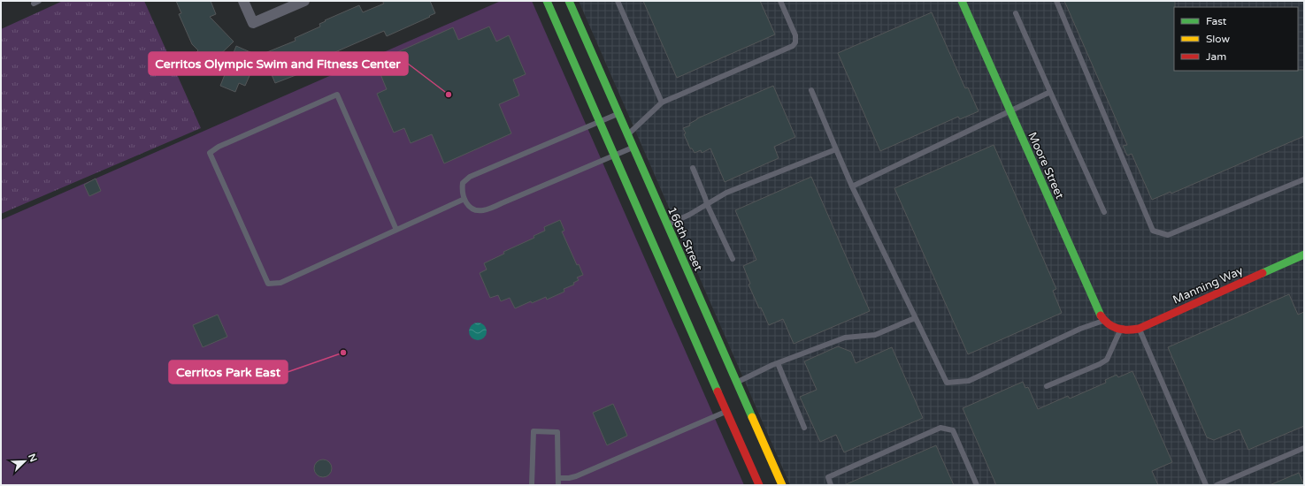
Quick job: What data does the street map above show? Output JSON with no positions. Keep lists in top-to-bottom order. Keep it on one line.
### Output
{"streets":{"street":["Moore Street","166th Street","Manning Way"]},"places":["Cerritos Olympic Swim and Fitness Center","Cerritos Park East"],"legend":["Fast","Slow","Jam"],"north":"top right"}
